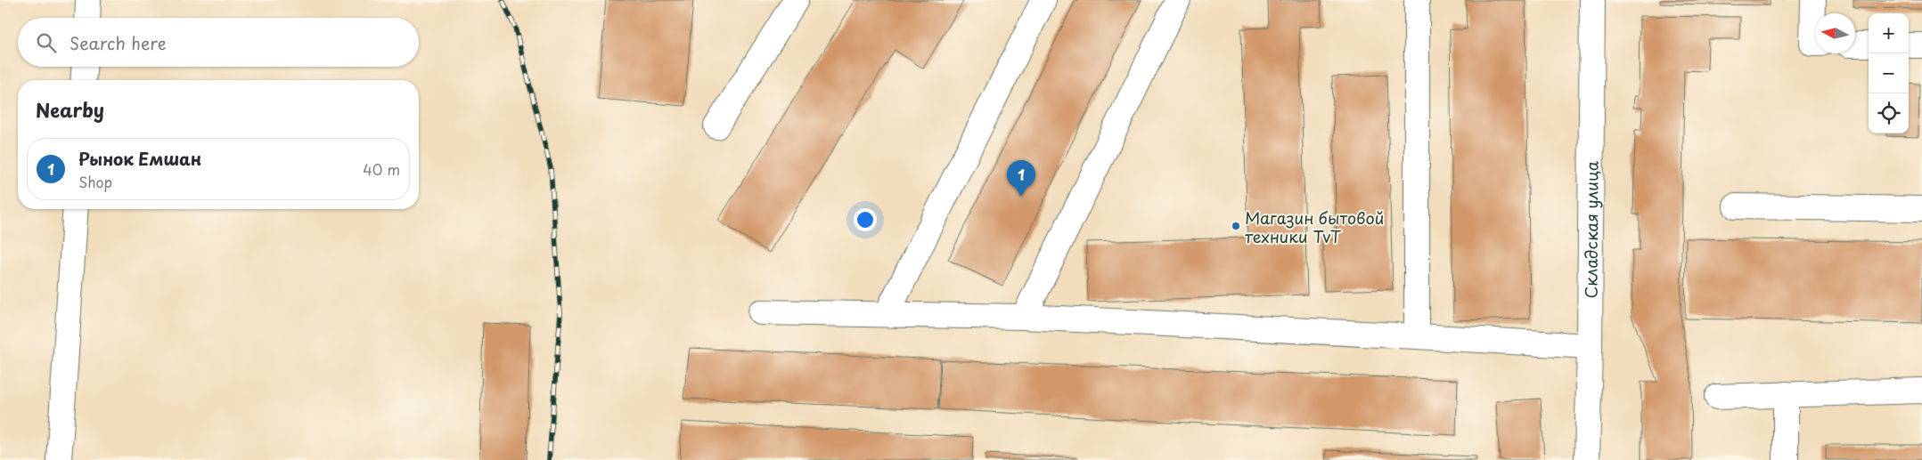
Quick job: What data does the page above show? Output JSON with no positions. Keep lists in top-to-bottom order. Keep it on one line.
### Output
{"streets":{"street":["Складская улица"]},"places":["Магазин бытовой техники TvT"],"north":"left","page":{"map_buttons":["+","−"],"search":"Search here","heading":"Nearby","list":[{"mark":"1","name":"Рынок Емшан","note":"Shop","value":"40 m"}],"pins":"1"}}
